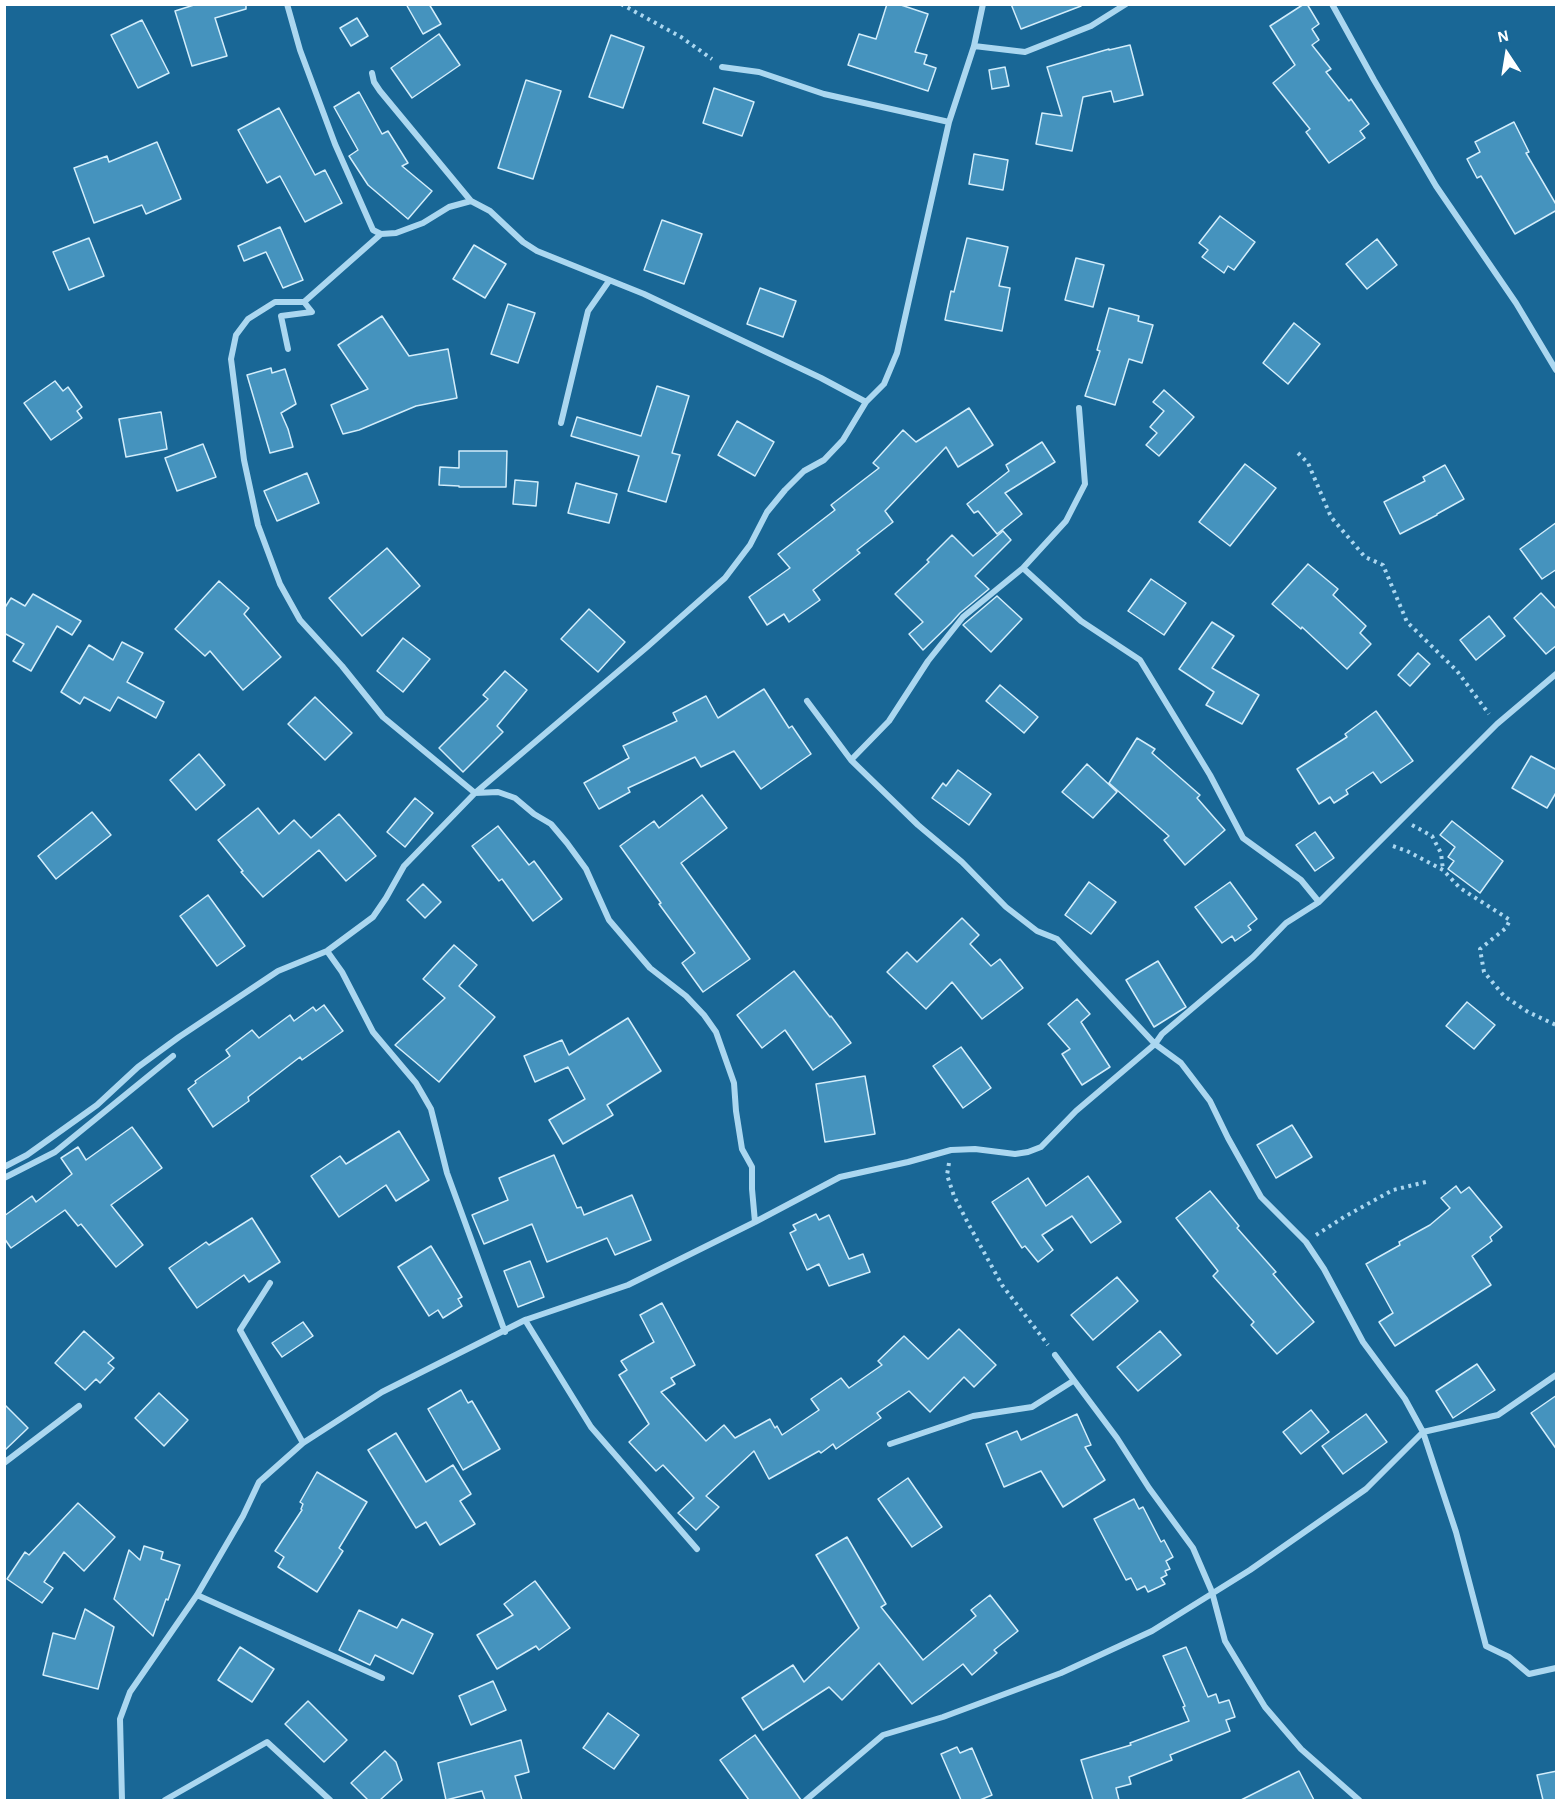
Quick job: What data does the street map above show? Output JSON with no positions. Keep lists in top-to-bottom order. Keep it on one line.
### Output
{"north":"top"}
